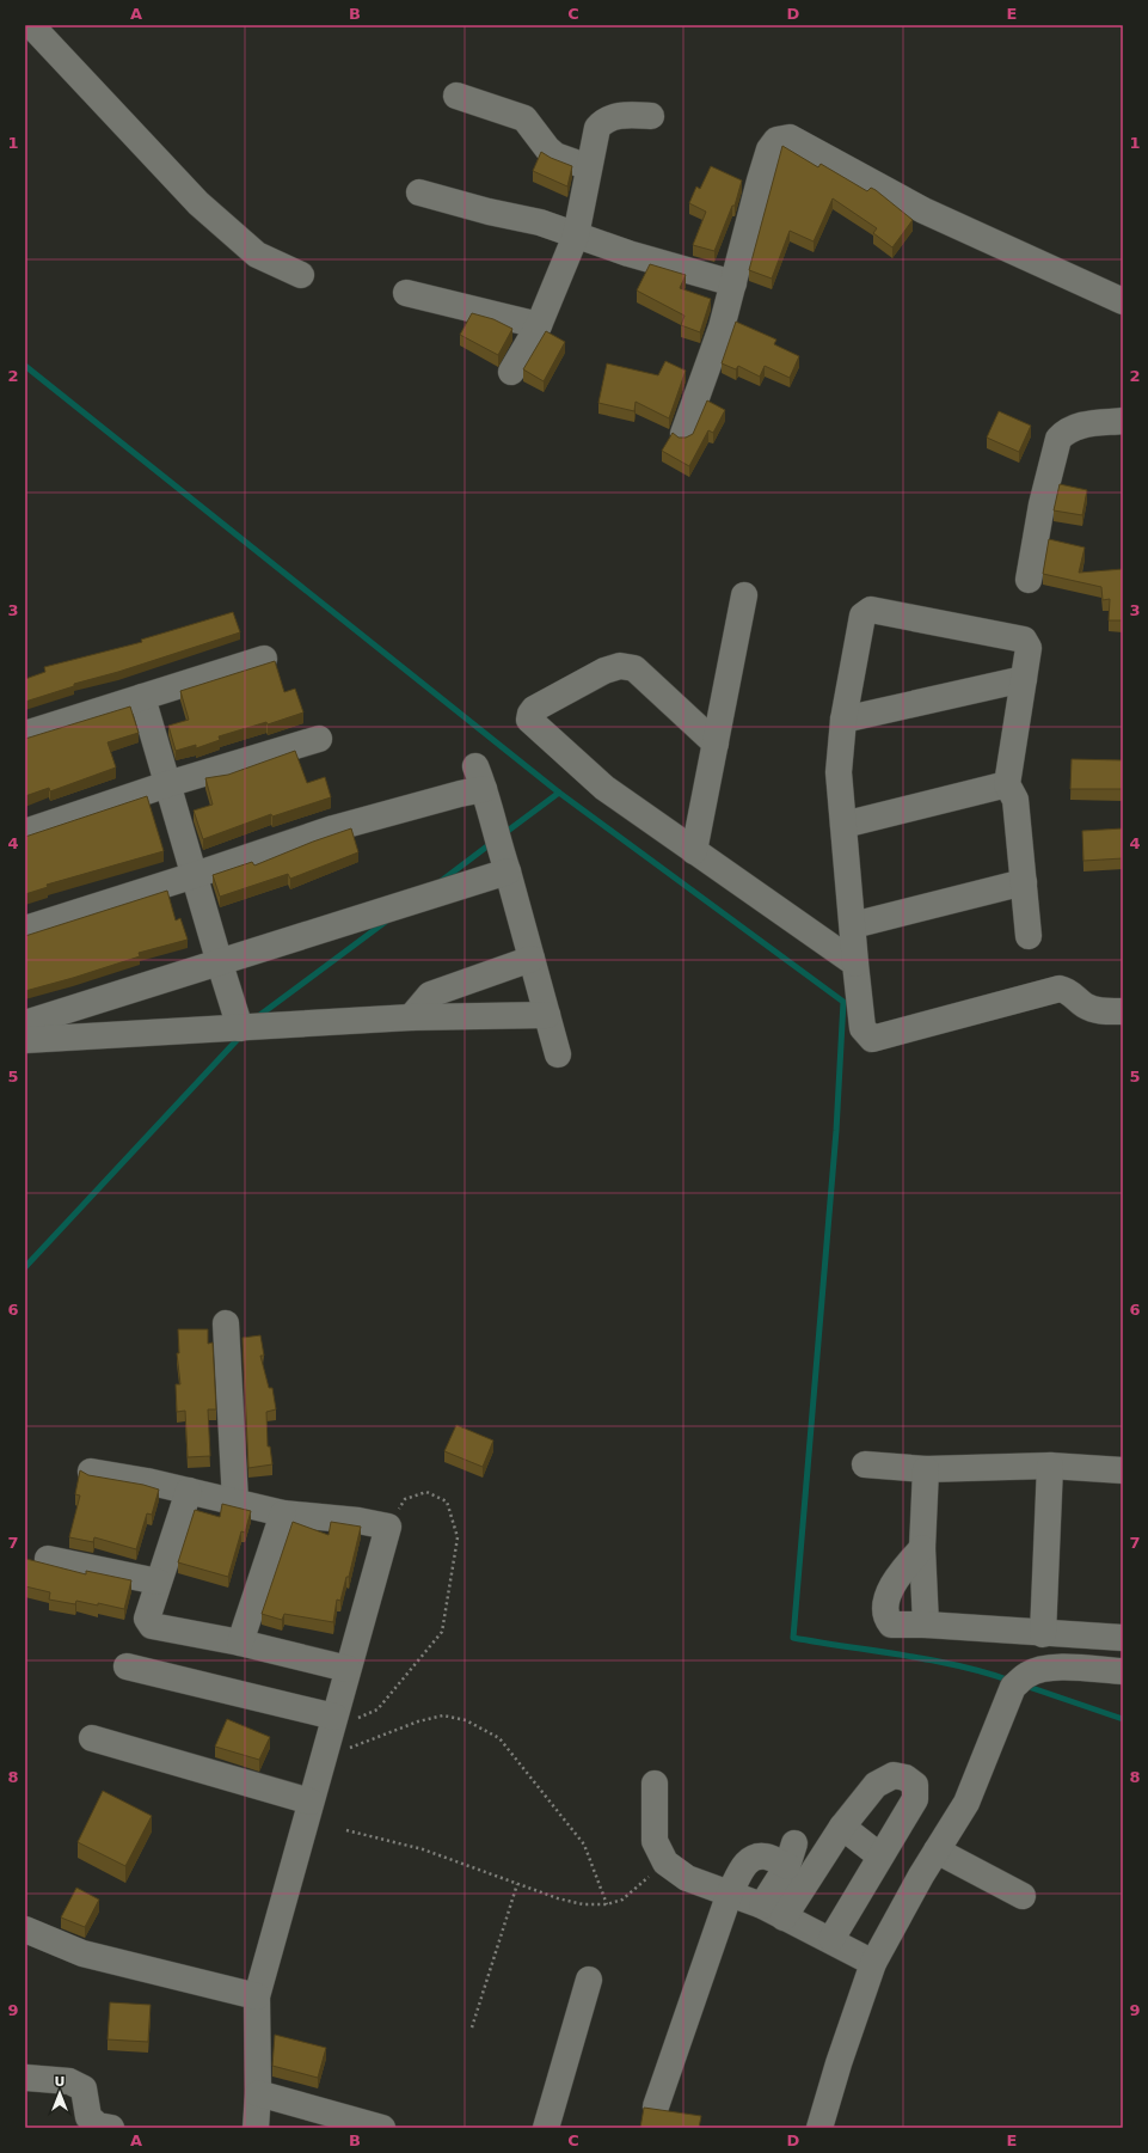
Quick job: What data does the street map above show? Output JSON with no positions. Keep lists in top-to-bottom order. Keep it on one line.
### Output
{"north":"top","grid":{"columns":["A","B","C","D","E"],"rows":["1","2","3","4","5","6","7","8","9"]}}
